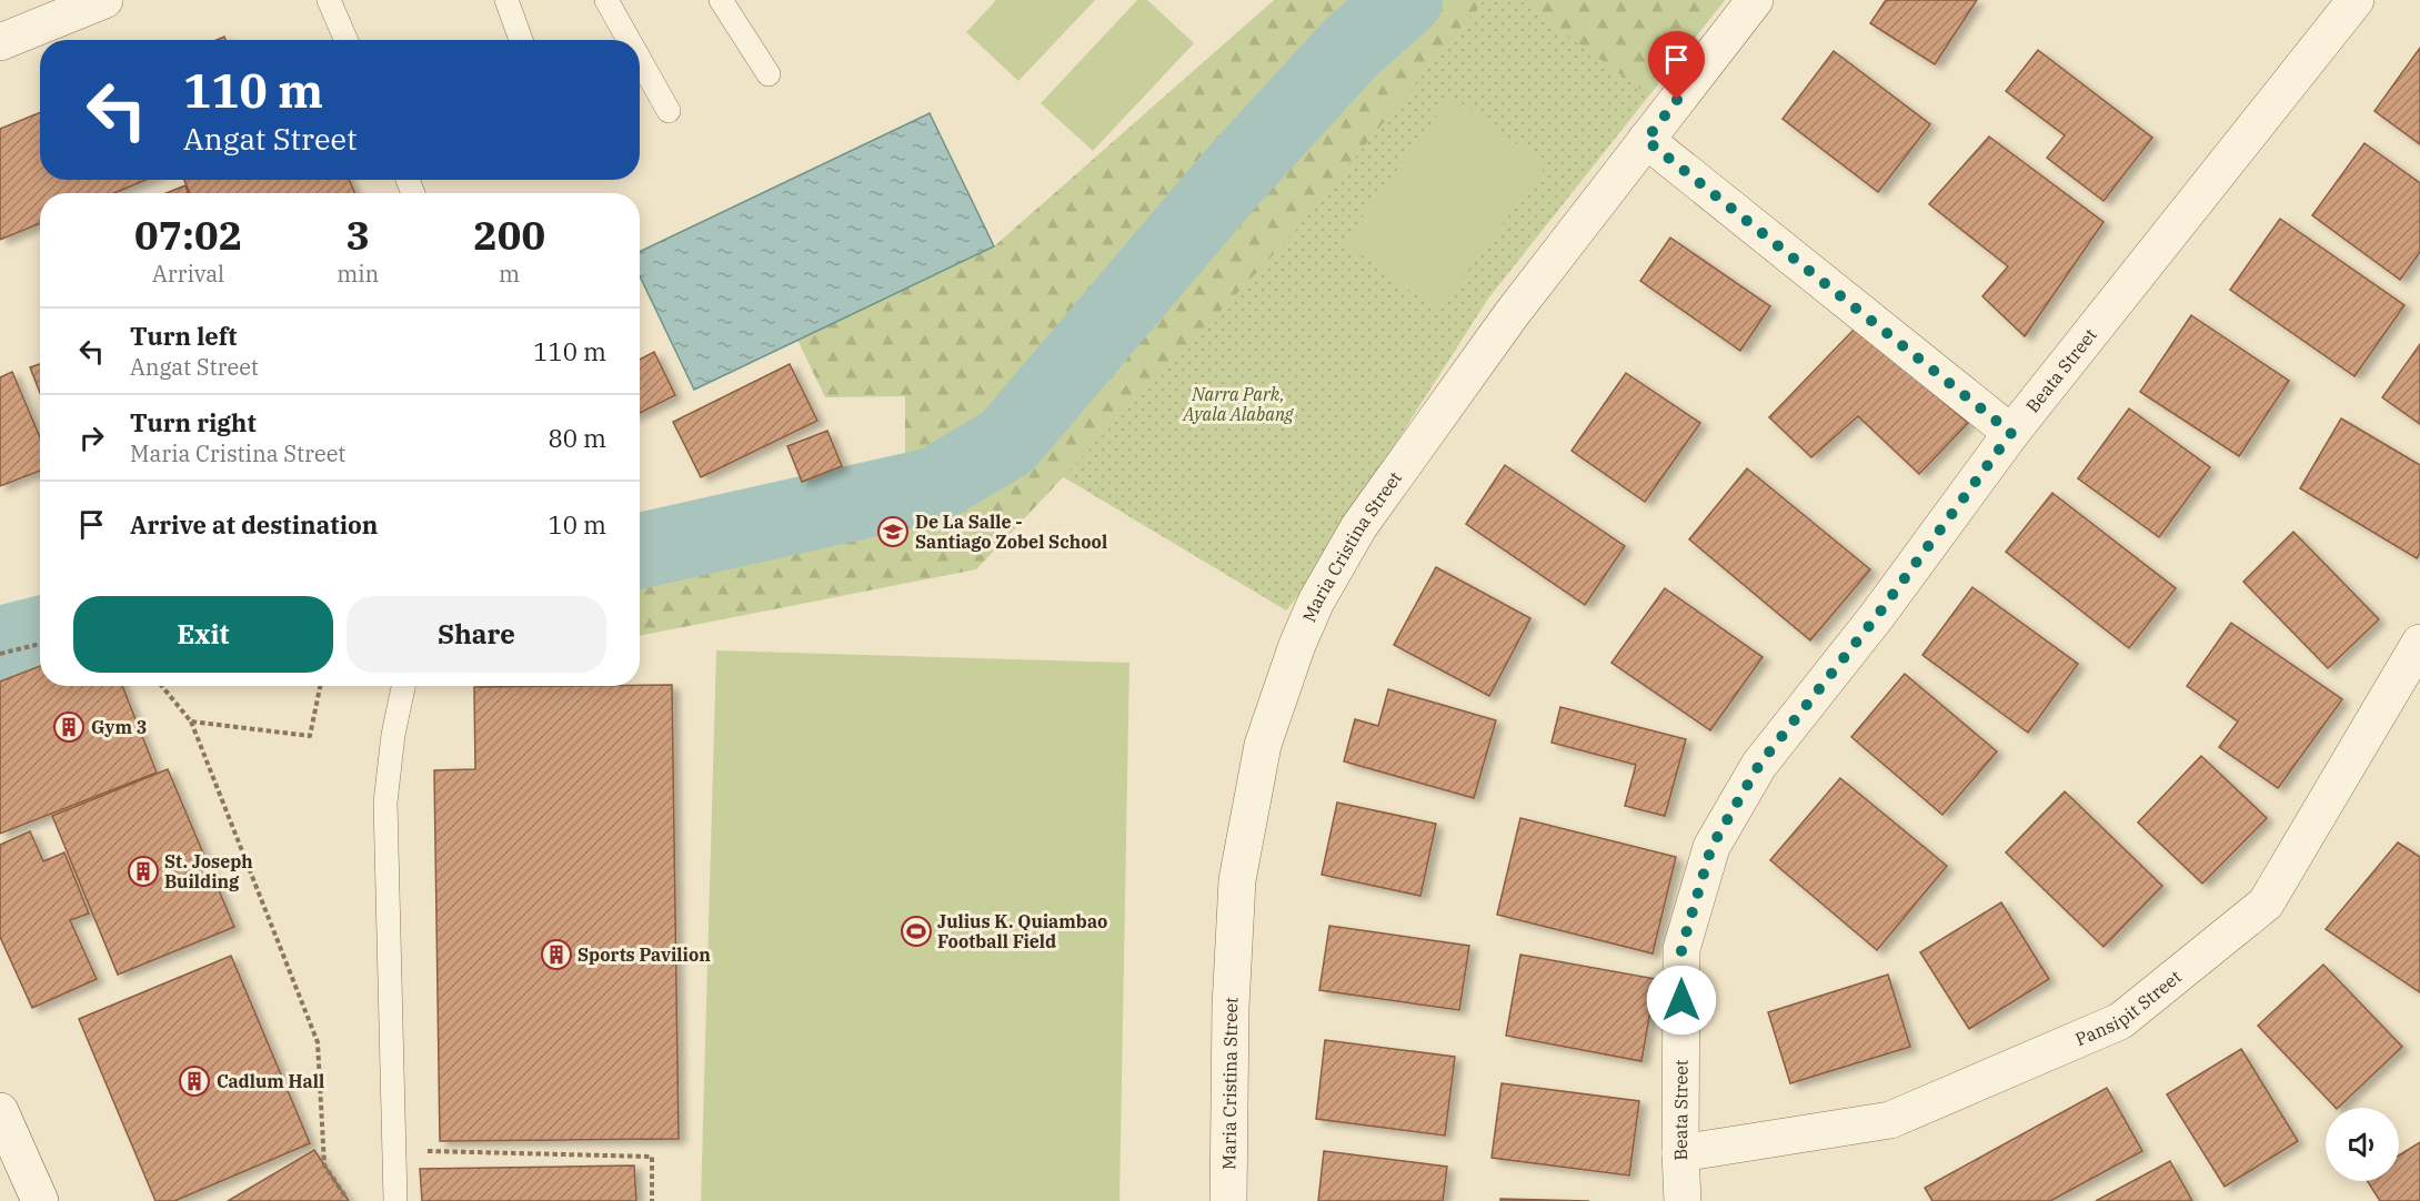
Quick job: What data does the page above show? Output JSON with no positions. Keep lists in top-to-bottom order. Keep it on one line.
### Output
{"streets":{"street":["Beata Street","Maria Cristina Street","Pansipit Street"]},"crossings":[["Beata Street","Pansipit Street"]],"parks":["Narra Park, Ayala Alabang"],"places":{"school or university":["De La Salle - Santiago Zobel School"],"building":["Gym 3","St. Joseph Building","Sports Pavilion","Cadlum Hall"],"sports":["Julius K. Quiambao Football Field"]},"page":{"turn":["110 m","Angat Street"],"eta":["07:02","Arrival","3","min","200","m"],"list":[{"name":"Turn left","note":"Angat Street","value":"110 m"},{"name":"Turn right","note":"Maria Cristina Street","value":"80 m"},{"name":"Arrive at destination","value":"10 m"}],"buttons":["Exit","Share"]}}
